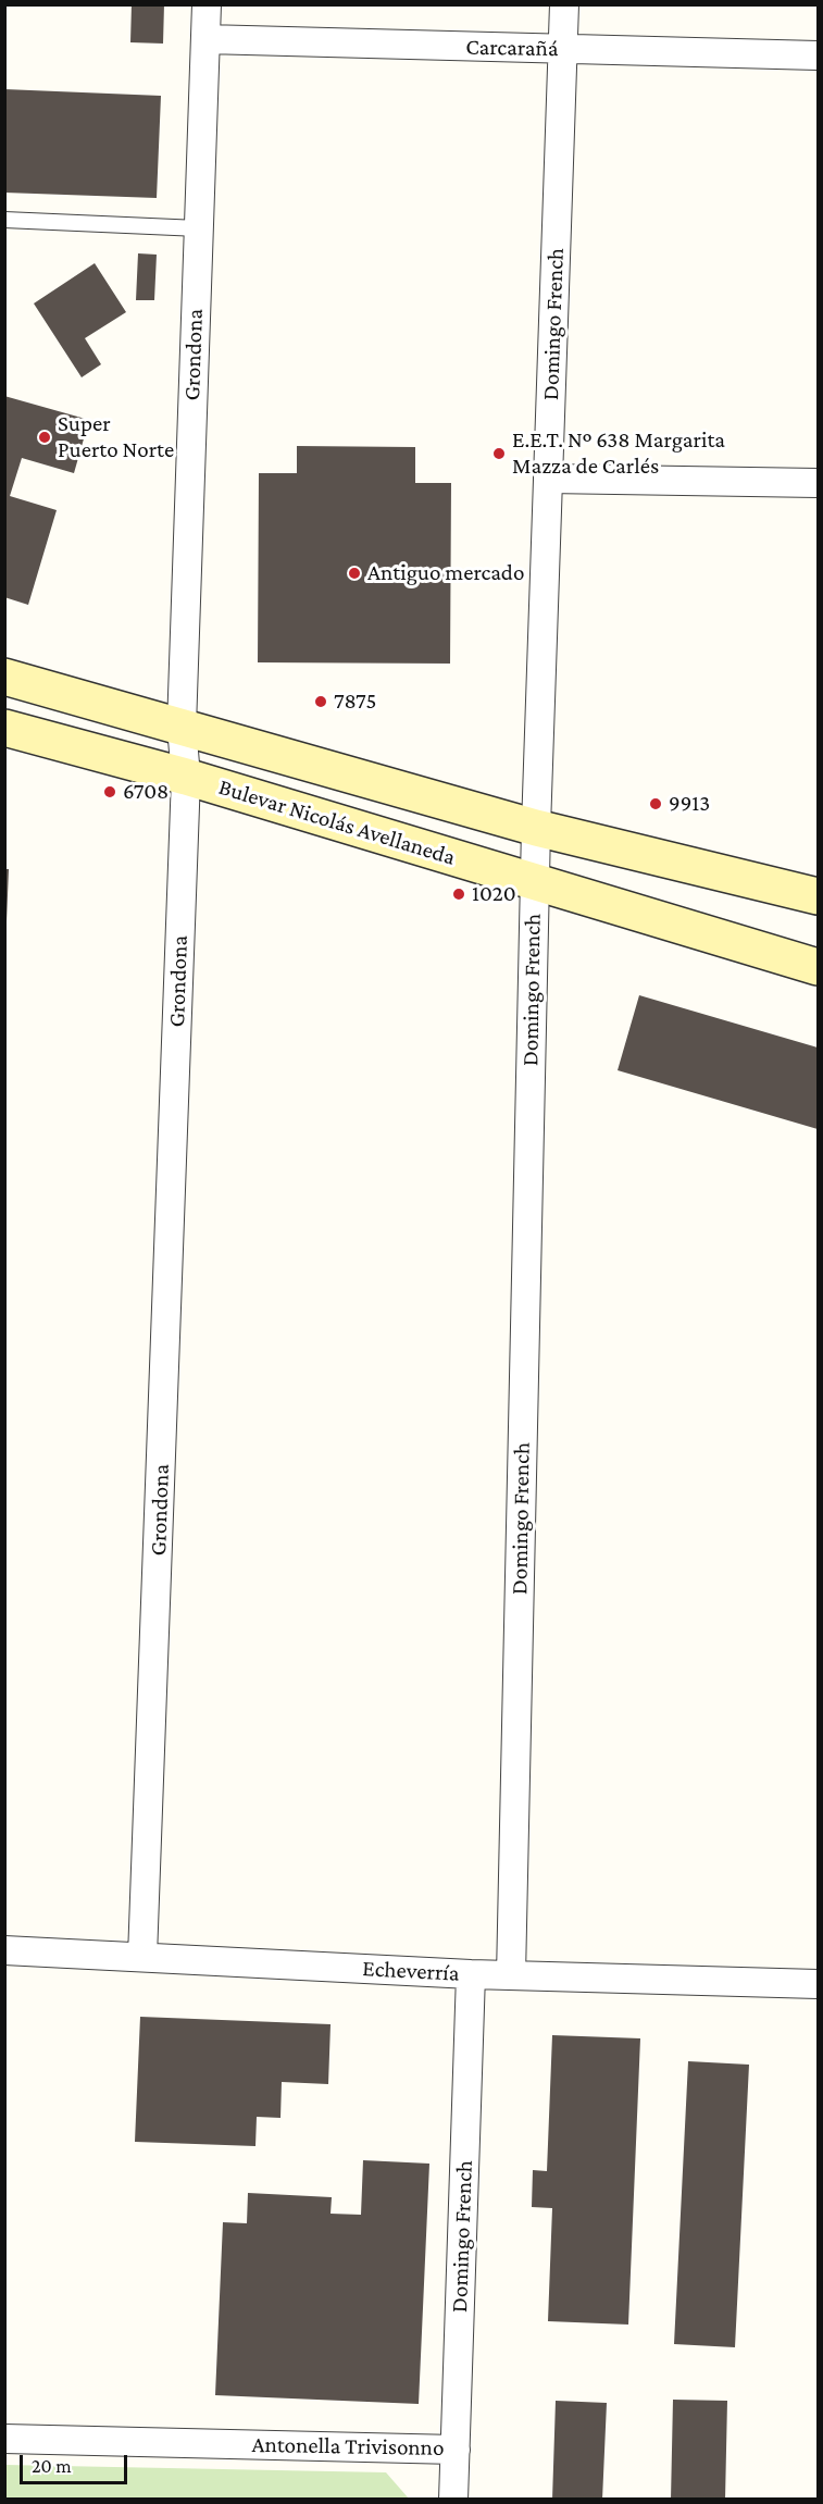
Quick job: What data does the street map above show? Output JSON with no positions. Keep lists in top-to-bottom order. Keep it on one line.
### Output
{"streets":{"main road":["Bulevar Nicolás Avellaneda"],"street":["Carcarañá","Domingo French","Grondona","Echeverría","Antonella Trivisonno"]},"crossings":[["Carcarañá","Domingo French"],["Carcarañá","Grondona"],["Domingo French","Bulevar Nicolás Avellaneda"],["Domingo French","Echeverría"],["Domingo French","Antonella Trivisonno"],["Grondona","Bulevar Nicolás Avellaneda"],["Grondona","Echeverría"]],"places":["Super Puerto Norte","E.E.T. Nº 638 Margarita Mazza de Carlés","Antiguo mercado","7875","6708","9913","1020"],"scale_bar":"20 m"}
